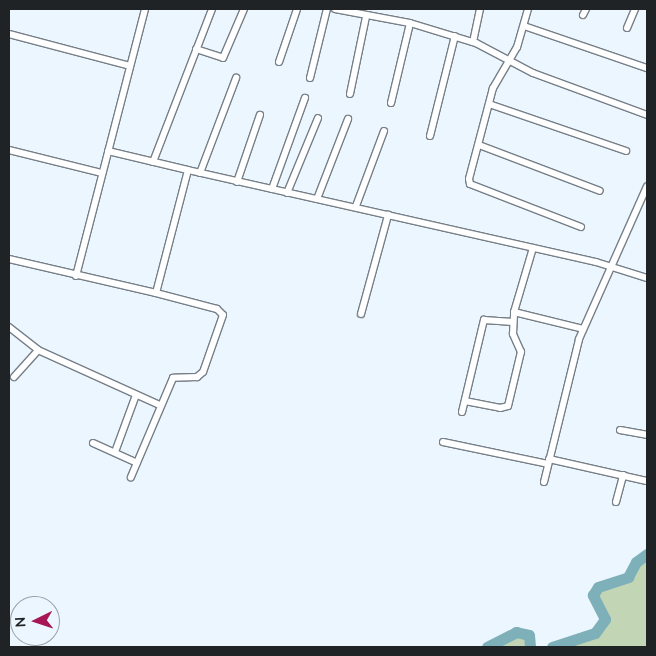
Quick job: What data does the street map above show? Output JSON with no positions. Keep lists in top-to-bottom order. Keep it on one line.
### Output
{"north":"left"}
